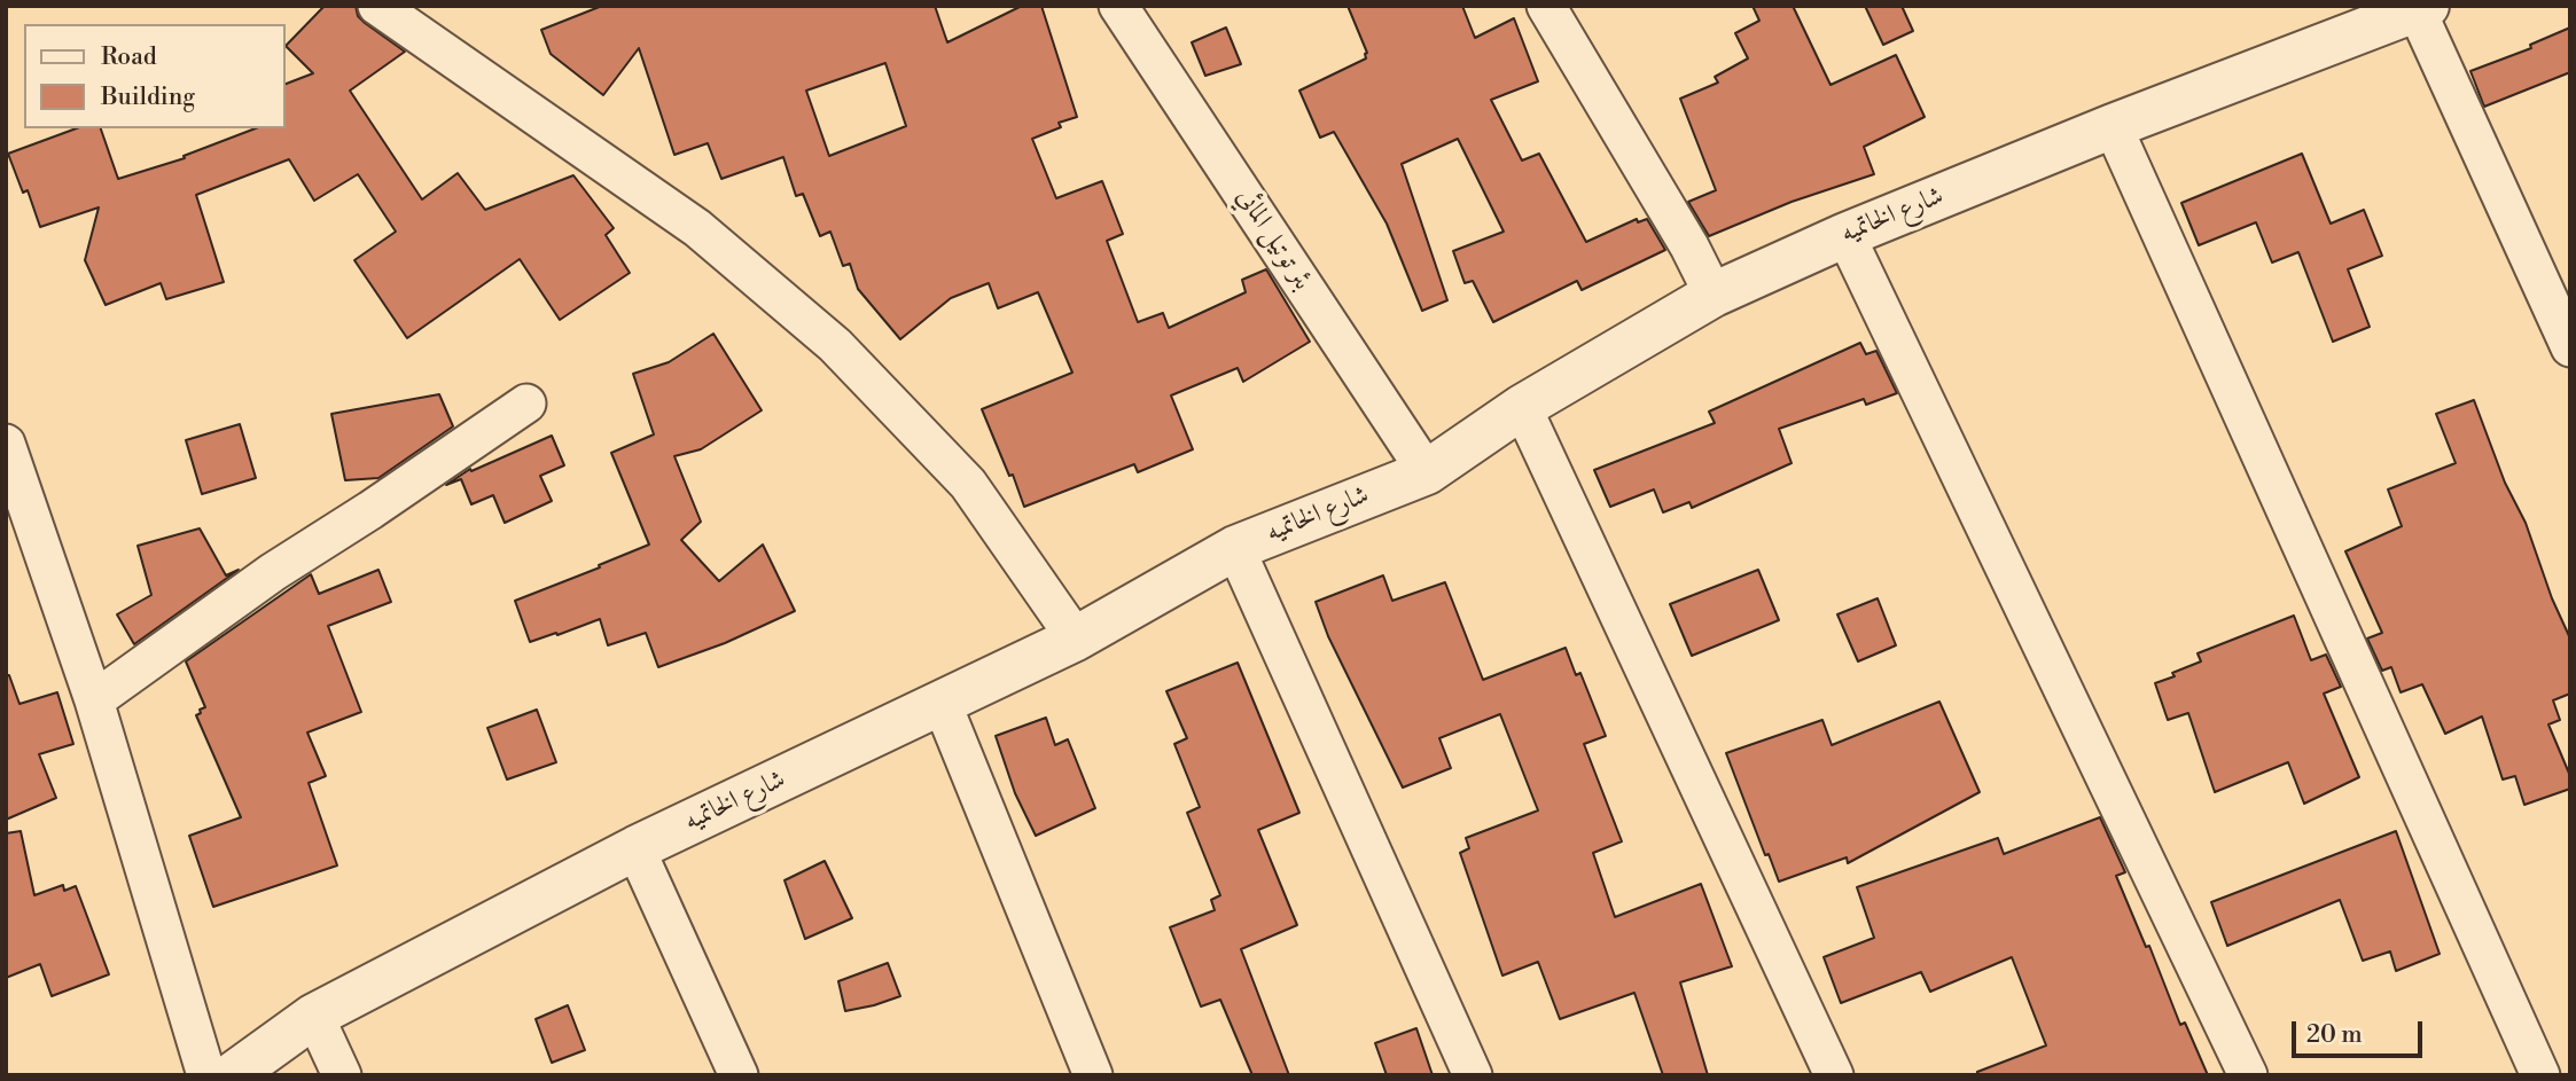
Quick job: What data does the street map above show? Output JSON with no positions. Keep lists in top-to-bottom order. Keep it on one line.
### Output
{"streets":{"street":["شارع الخاتميه","بئر توتيل المائي"]},"crossings":[["شارع الخاتميه","بئر توتيل المائي"]],"legend":["Road","Building"],"scale_bar":"20 m"}
